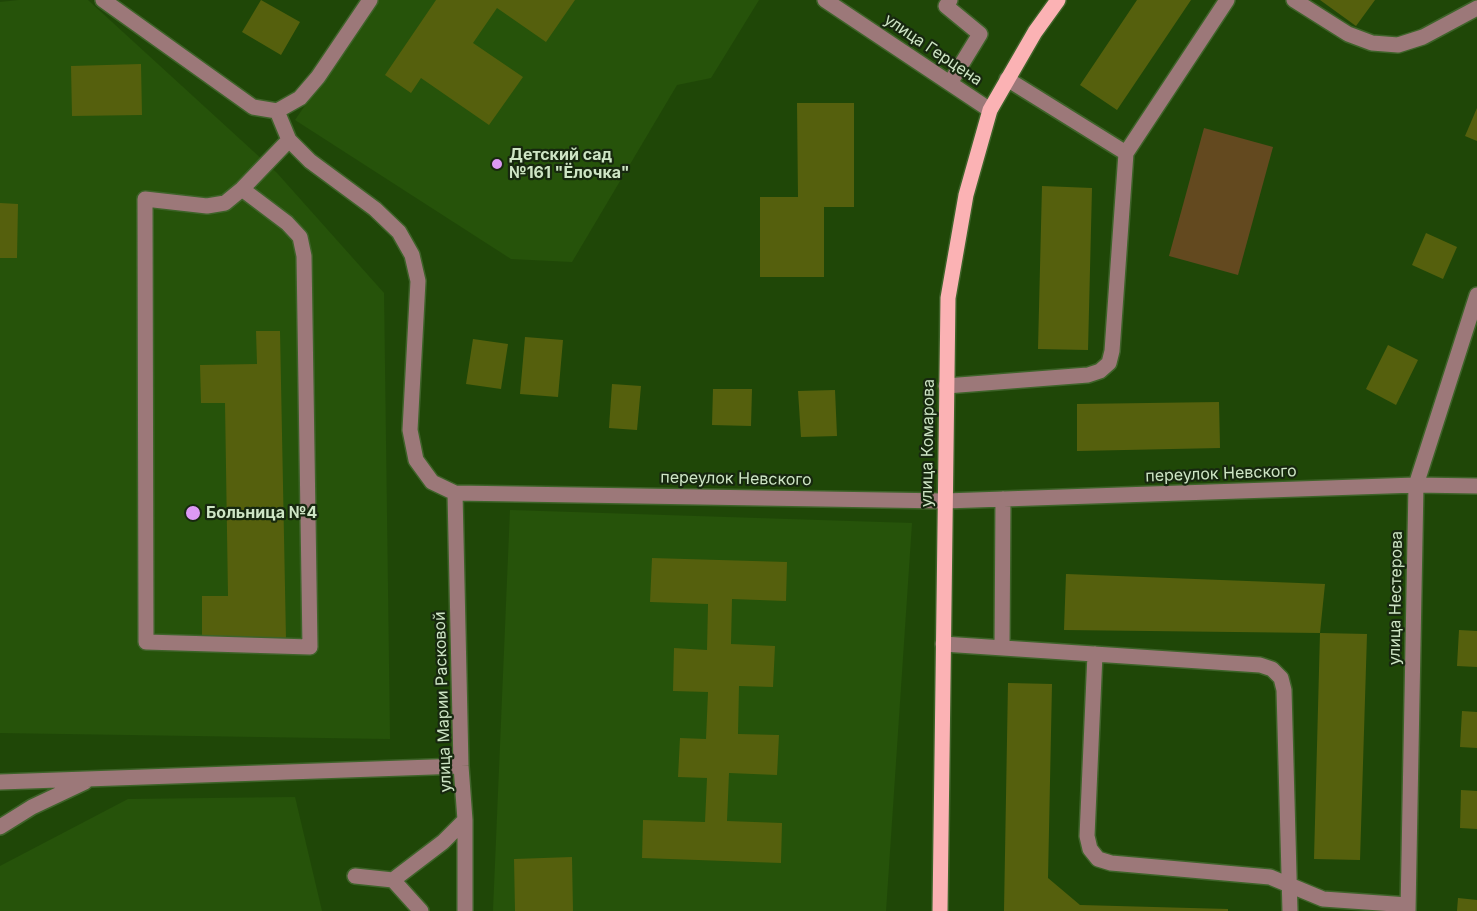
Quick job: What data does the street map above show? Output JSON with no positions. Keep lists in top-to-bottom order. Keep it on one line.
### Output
{"streets":{"main road":["улица Комарова"],"street":["улица Герцена","переулок Невского","улица Нестерова","улица Марии Расковой"]},"crossings":[["улица Герцена","улица Комарова"],["улица Комарова","переулок Невского"],["переулок Невского","улица Нестерова"],["переулок Невского","улица Марии Расковой"]],"places":["Детский сад №161 \"Ёлочка\"","Больница №4"]}
